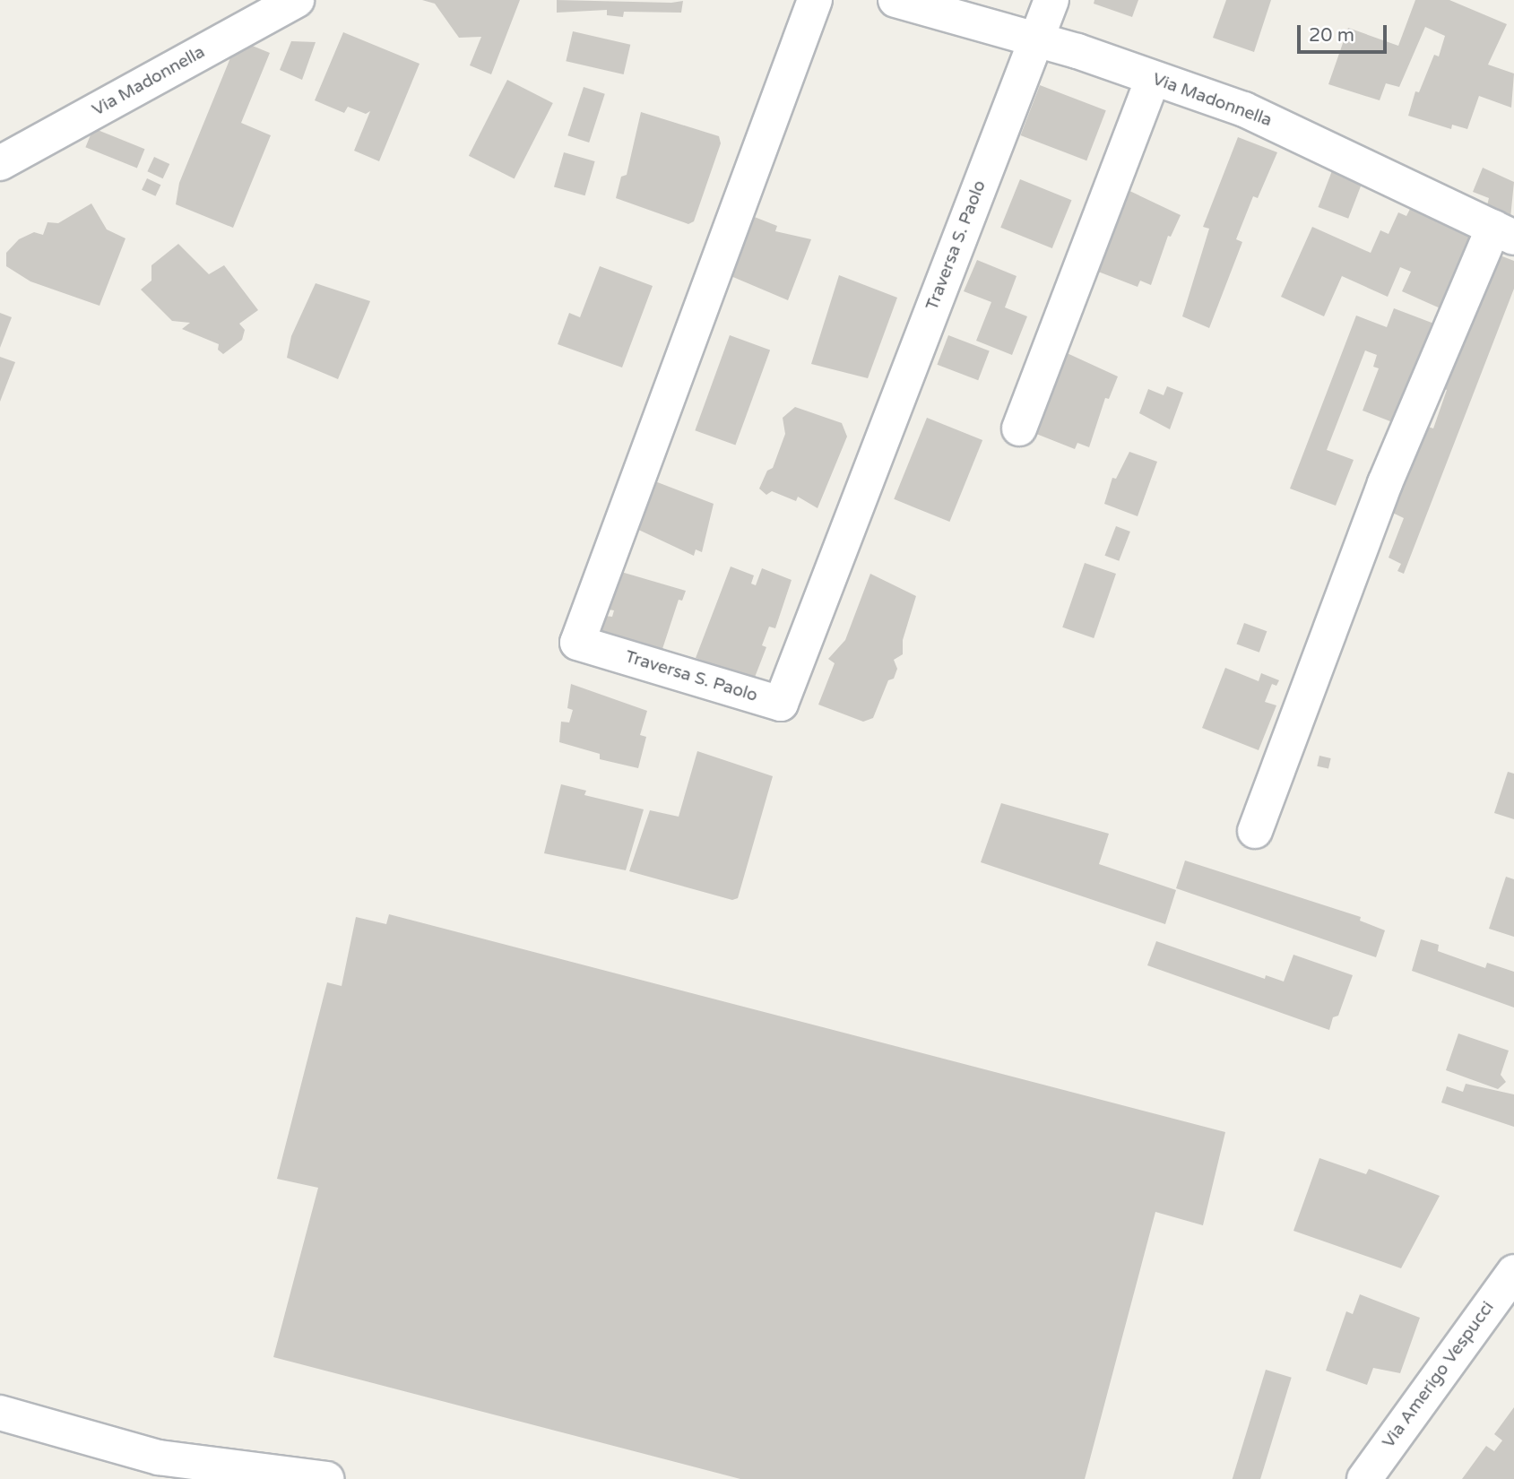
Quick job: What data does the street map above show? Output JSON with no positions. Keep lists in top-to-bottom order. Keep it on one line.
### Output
{"streets":{"street":["Via Madonnella","Traversa S. Paolo","Via Amerigo Vespucci"]},"crossings":[["Via Madonnella","Traversa S. Paolo"]],"scale_bar":"20 m"}
